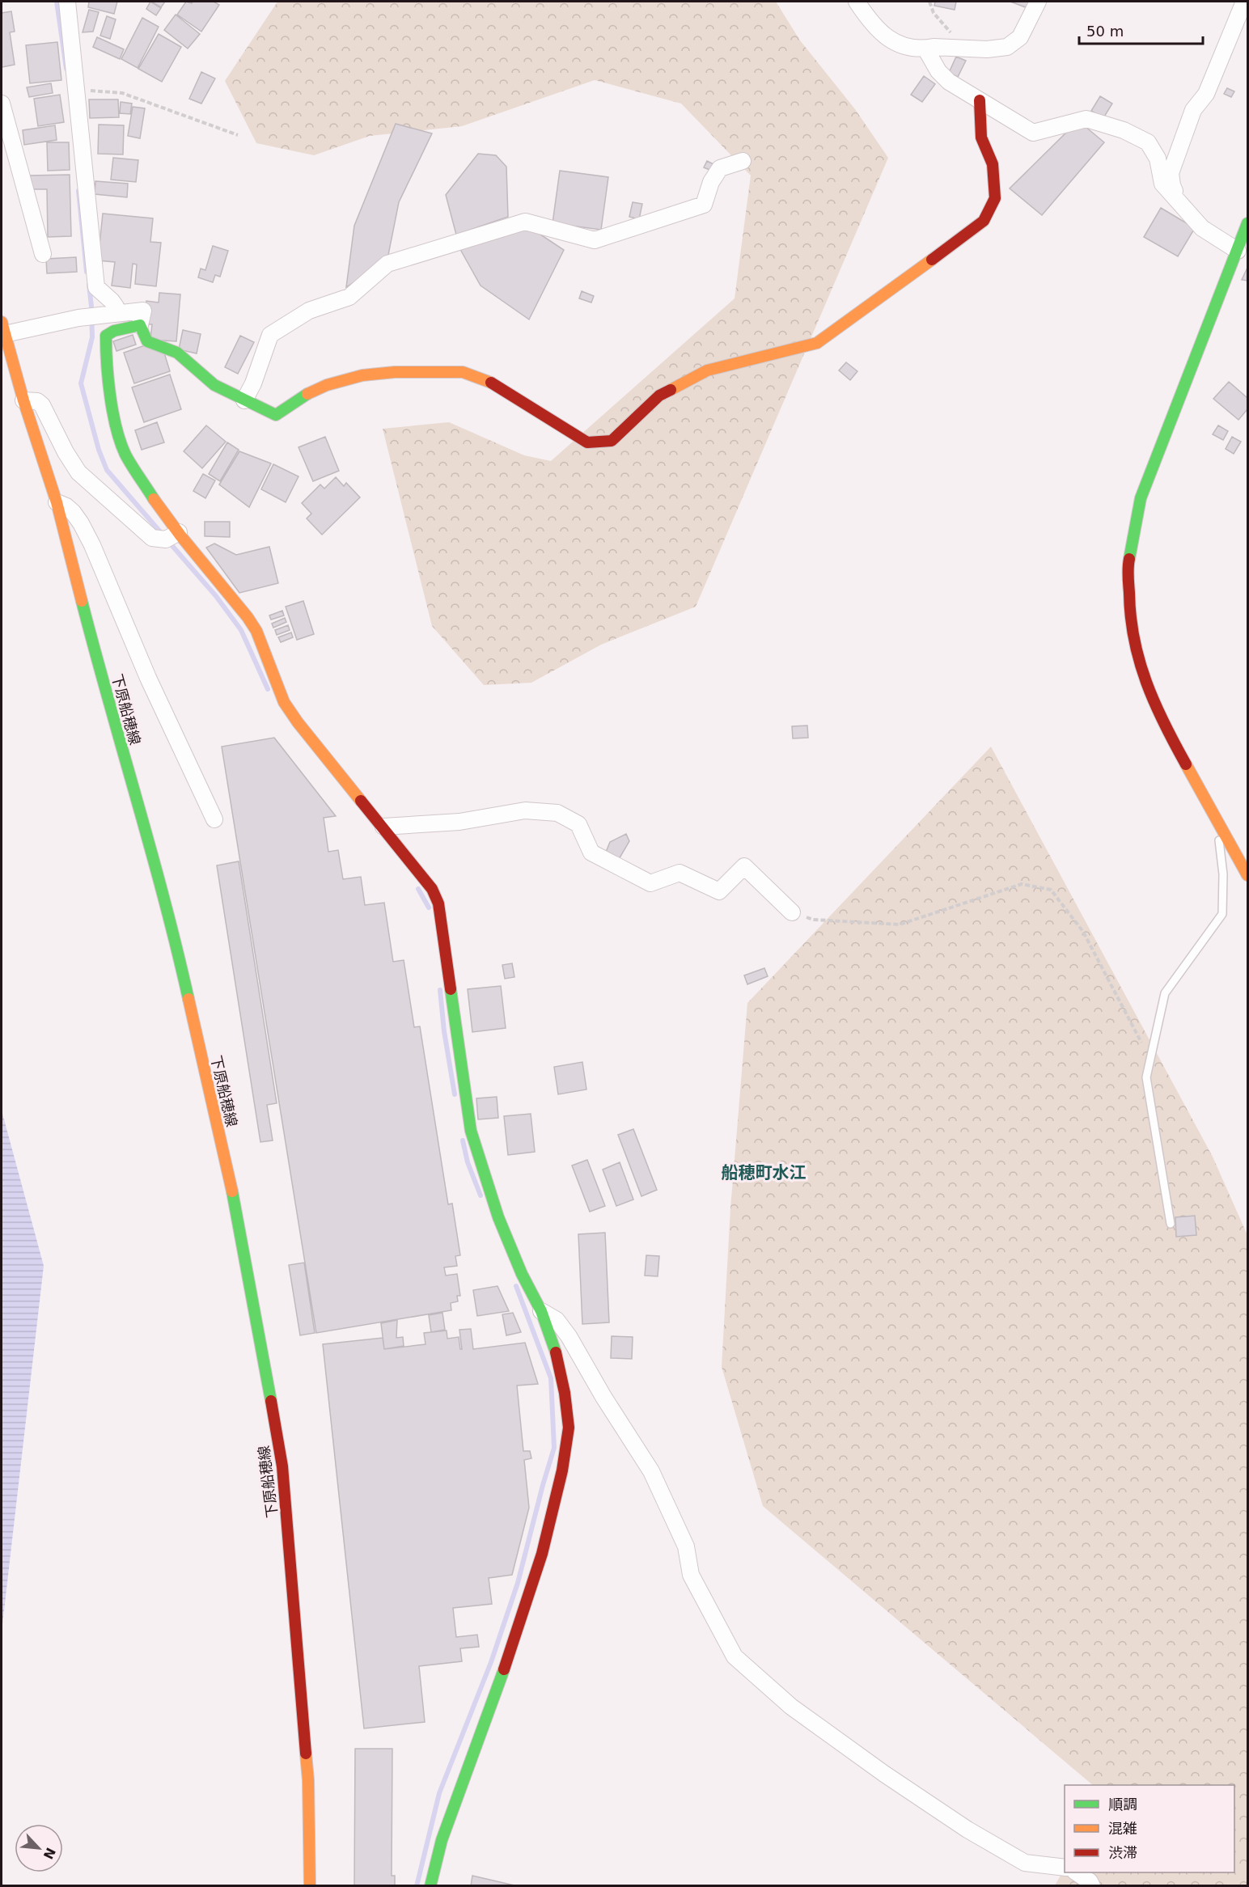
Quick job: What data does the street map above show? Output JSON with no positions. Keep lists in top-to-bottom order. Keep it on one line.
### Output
{"streets":{"street":["下原船穂線"]},"districts":["船穂町水江"],"legend":["順調","混雑","渋滞"],"scale_bar":"50 m","north":"bottom right"}
